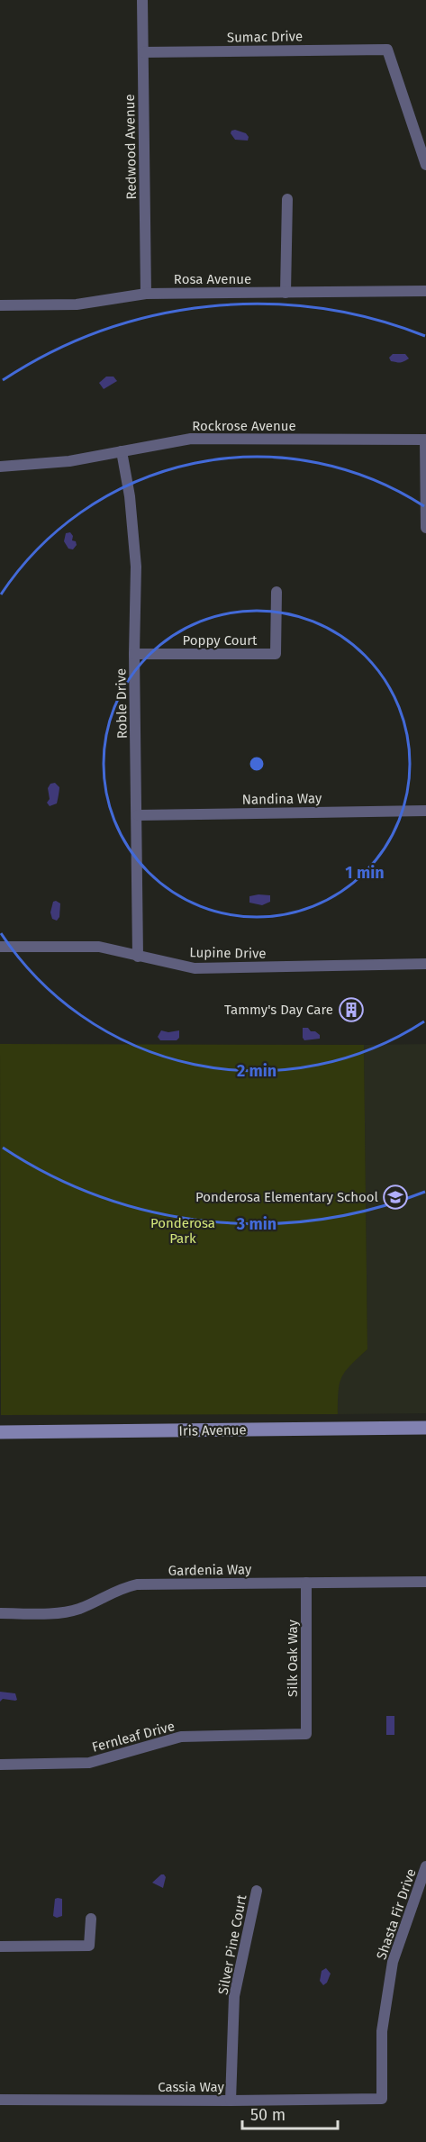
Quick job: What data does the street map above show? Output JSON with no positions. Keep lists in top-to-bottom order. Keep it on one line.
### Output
{"streets":{"street":["Sumac Drive","Redwood Avenue","Rosa Avenue","Rockrose Avenue","Poppy Court","Roble Drive","Nandina Way","Lupine Drive","Iris Avenue","Gardenia Way","Silk Oak Way","Fernleaf Drive","Shasta Fir Drive","Silver Pine Court","Cassia Way"]},"crossings":[["Sumac Drive","Redwood Avenue"],["Redwood Avenue","Rosa Avenue"],["Rockrose Avenue","Roble Drive"],["Poppy Court","Roble Drive"],["Roble Drive","Nandina Way"],["Roble Drive","Lupine Drive"],["Gardenia Way","Silk Oak Way"],["Silk Oak Way","Fernleaf Drive"],["Shasta Fir Drive","Cassia Way"],["Silver Pine Court","Cassia Way"]],"parks":["Ponderosa Park"],"places":{"building":["Tammy's Day Care"],"school or university":["Ponderosa Elementary School"]},"scale_bar":"50 m","rings":["1 min","2 min","3 min"]}
